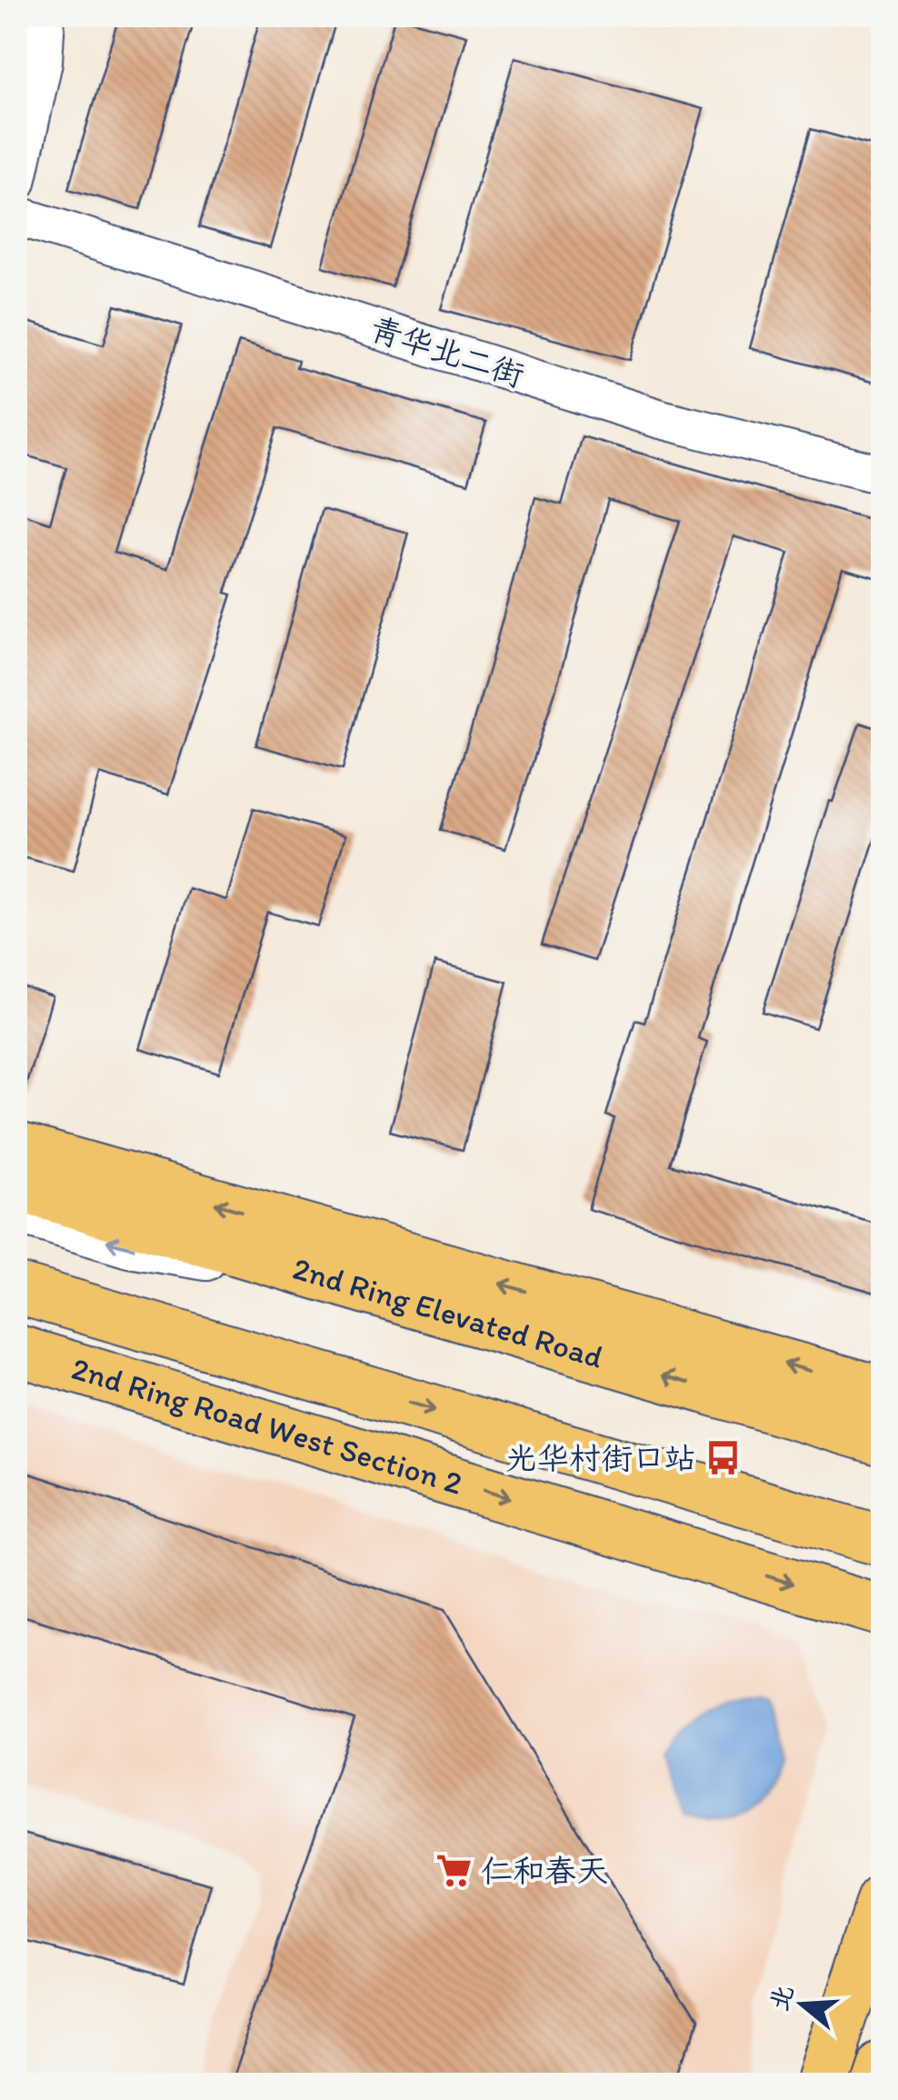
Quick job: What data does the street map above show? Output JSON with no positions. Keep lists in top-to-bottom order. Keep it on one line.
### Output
{"streets":{"main road":["2nd Ring Elevated Road","2nd Ring Road West Section 2"],"street":["青华北二街"]},"places":{"bus stop":["光华村街口站"],"supermarket":["仁和春天"]},"north":"left"}
